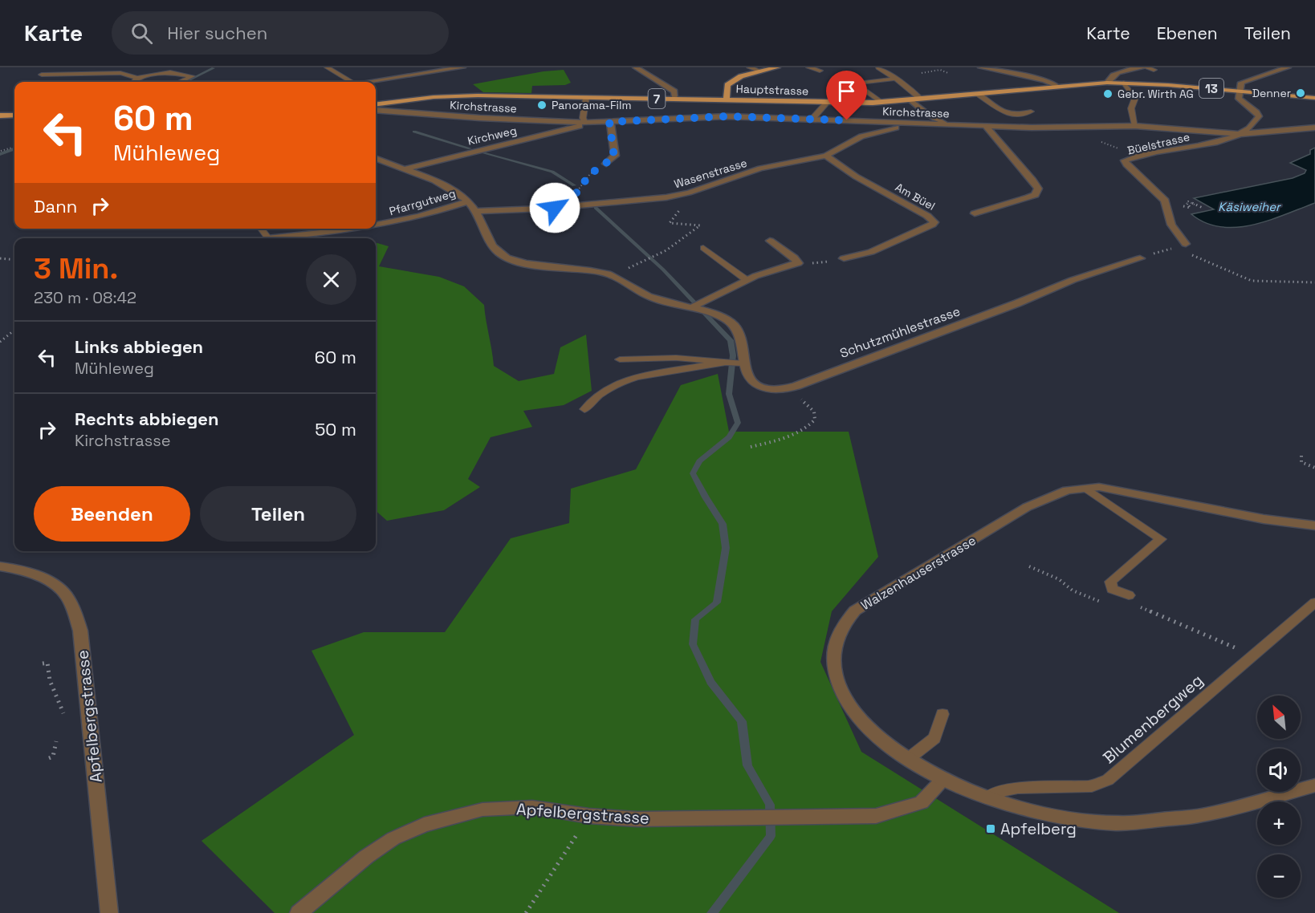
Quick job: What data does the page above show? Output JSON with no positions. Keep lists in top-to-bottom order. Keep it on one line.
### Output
{"streets":{"main road":["13","Hauptstrasse","7"],"street":["Kirchstrasse","Kirchweg","Büelstrasse","Wasenstrasse","Am Büel","Pfarrgutweg","Schutzmühlestrasse","Walzenhauserstrasse","Apfelbergstrasse"],"lane":["Blumenbergweg"]},"crossings":[["Hauptstrasse","Büelstrasse"],["Kirchstrasse","Kirchweg"],["Kirchstrasse","Büelstrasse"],["Kirchstrasse","Wasenstrasse"],["Wasenstrasse","Am Büel"],["Walzenhauserstrasse","Apfelbergstrasse"],["Walzenhauserstrasse","Blumenbergweg"]],"water":["Käsiweiher"],"places":{"other":["Denner","Gebr. Wirth AG","Panorama-Film"],"transit":["Apfelberg"]},"north":"top left","page":{"header":"Karte","search":"Hier suchen","nav":["Karte","Ebenen","Teilen"],"turn":["60 m","Mühleweg"],"then":"Dann","heading":["3 Min.","230 m · 08:42"],"list":[{"name":"Links abbiegen","note":"Mühleweg","value":"60 m"},{"name":"Rechts abbiegen","note":"Kirchstrasse","value":"50 m"}],"buttons":["Beenden","Teilen"],"map_buttons":["+","−"]}}
